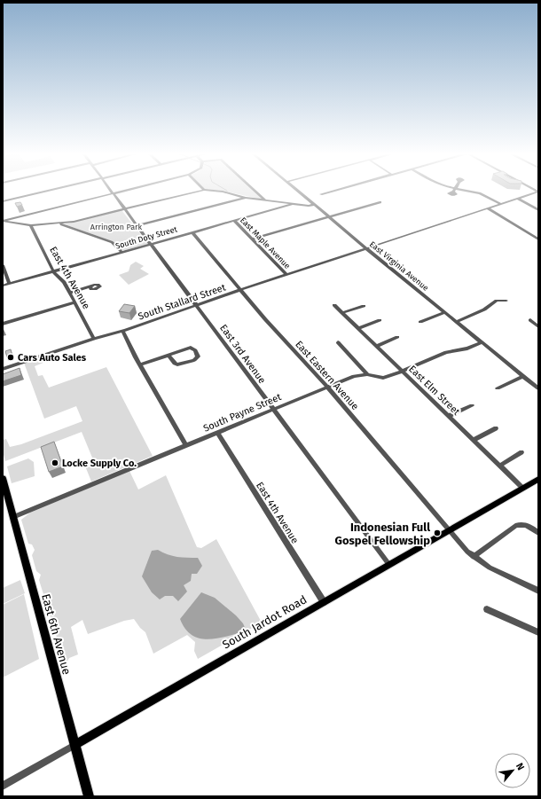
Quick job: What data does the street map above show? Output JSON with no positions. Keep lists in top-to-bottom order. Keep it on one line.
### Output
{"streets":{"main road":["South Jardot Road","East 6th Avenue"],"street":["South Doty Street","East Maple Avenue","East Virginia Avenue","East 4th Avenue","South Stallard Street","East 3rd Avenue","East Eastern Avenue","East Elm Street","South Payne Street"]},"crossings":[["South Doty Street","East Maple Avenue"],["South Doty Street","East 4th Avenue"],["South Doty Street","East 3rd Avenue"],["South Doty Street","East Eastern Avenue"],["East Maple Avenue","South Stallard Street"],["East Virginia Avenue","South Stallard Street"],["East Virginia Avenue","South Payne Street"],["East 4th Avenue","South Stallard Street"],["East 4th Avenue","South Payne Street"],["East 4th Avenue","South Jardot Road"],["South Stallard Street","East 3rd Avenue"],["South Stallard Street","East Eastern Avenue"],["East 3rd Avenue","South Payne Street"],["East 3rd Avenue","South Jardot Road"],["East Eastern Avenue","South Payne Street"],["East Eastern Avenue","South Jardot Road"],["East Elm Street","South Payne Street"],["East Elm Street","South Jardot Road"],["South Payne Street","East 6th Avenue"],["South Jardot Road","East 6th Avenue"]],"parks":["Arrington Park"],"places":["Cars Auto Sales","Locke Supply Co.","Indonesian Full Gospel Fellowship"],"north":"top right"}
